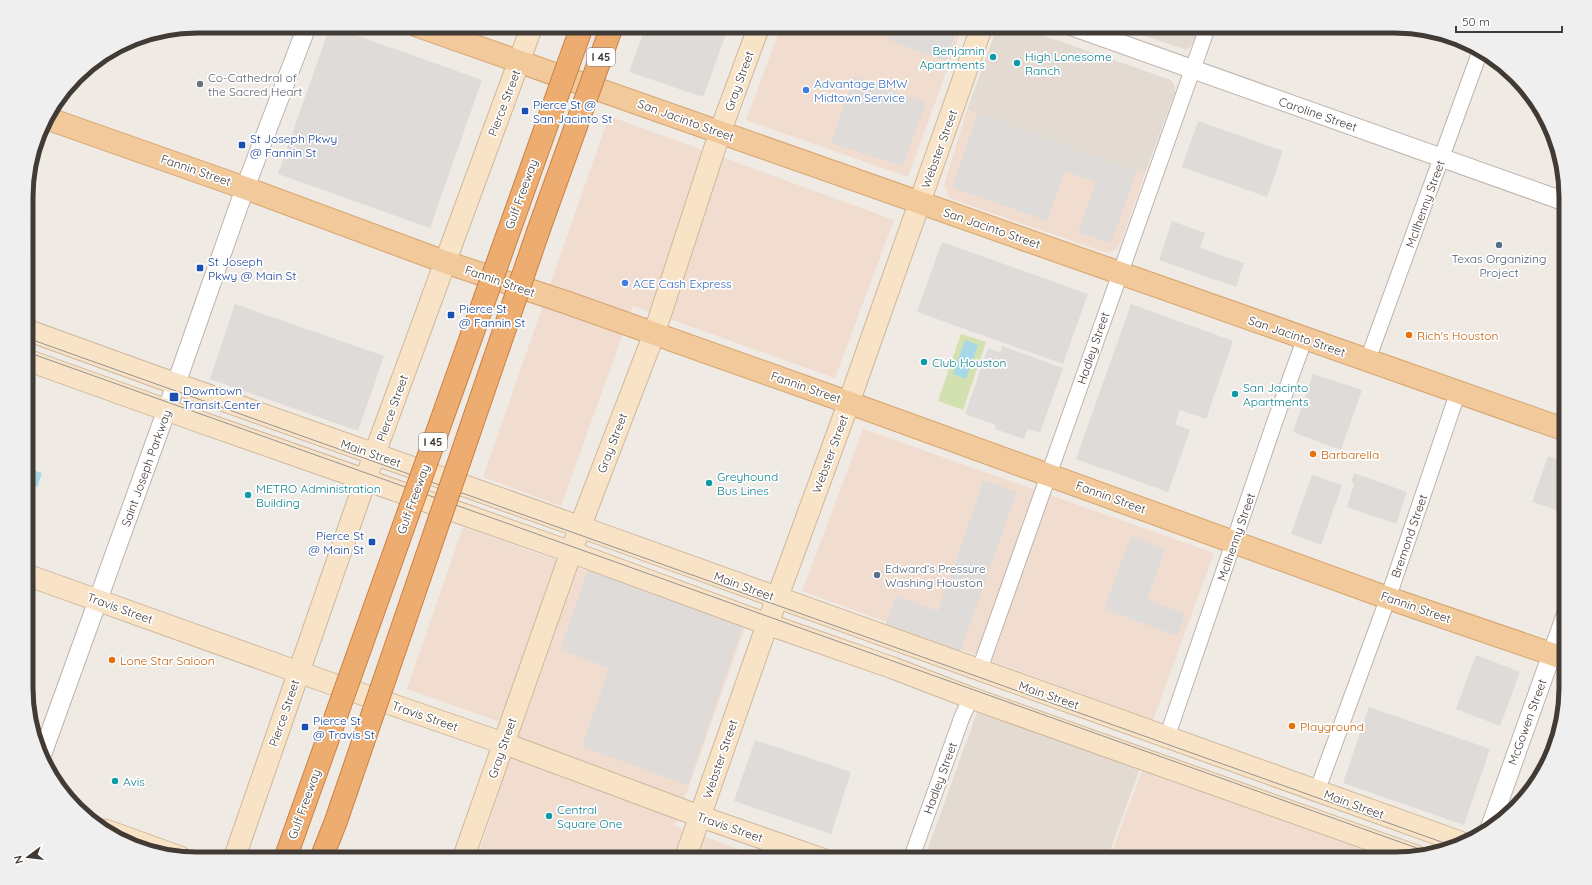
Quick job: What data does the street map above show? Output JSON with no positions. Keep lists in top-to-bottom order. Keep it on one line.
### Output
{"streets":{"highway":["I 45","Gulf Freeway"],"main road":["Gray Street","Pierce Street","San Jacinto Street","Webster Street","Fannin Street","Main Street","Travis Street"],"street":["Caroline Street","McIlhenny Street","Hadley Street","Saint Joseph Parkway","Bremond Street","McGowen Street"]},"crossings":[["Gray Street","San Jacinto Street"],["Gray Street","Fannin Street"],["Gray Street","Main Street"],["Gray Street","Travis Street"],["Pierce Street","San Jacinto Street"],["Pierce Street","Fannin Street"],["Pierce Street","Main Street"],["Pierce Street","Travis Street"],["Caroline Street","McIlhenny Street"],["Caroline Street","Hadley Street"],["San Jacinto Street","Webster Street"],["San Jacinto Street","McIlhenny Street"],["San Jacinto Street","Hadley Street"],["San Jacinto Street","Bremond Street"],["Webster Street","Fannin Street"],["Webster Street","Main Street"],["Webster Street","Travis Street"],["Fannin Street","McIlhenny Street"],["Fannin Street","Hadley Street"],["Fannin Street","Saint Joseph Parkway"],["Fannin Street","Bremond Street"],["Fannin Street","McGowen Street"],["McIlhenny Street","Main Street"],["Hadley Street","Main Street"],["Main Street","Saint Joseph Parkway"],["Main Street","Bremond Street"],["Saint Joseph Parkway","Travis Street"]],"places":{"other":["Benjamin Apartments","High Lonesome Ranch","Co-Cathedral of the Sacred Heart","Advantage BMW Midtown Service","Texas Organizing Project","ACE Cash Express","Rich's Houston","Club Houston","San Jacinto Apartments","Barbarella","Greyhound Bus Lines","METRO Administration Building","Edward’s Pressure Washing Houston","Lone Star Saloon","Playground","Avis","Central Square One"],"transit":["Pierce St @ San Jacinto St","St Joseph Pkwy @ Fannin St","St Joseph Pkwy @ Main St","Pierce St @ Fannin St","Downtown Transit Center","Pierce St @ Main St","Pierce St @ Travis St"]},"scale_bar":"50 m","north":"left"}
